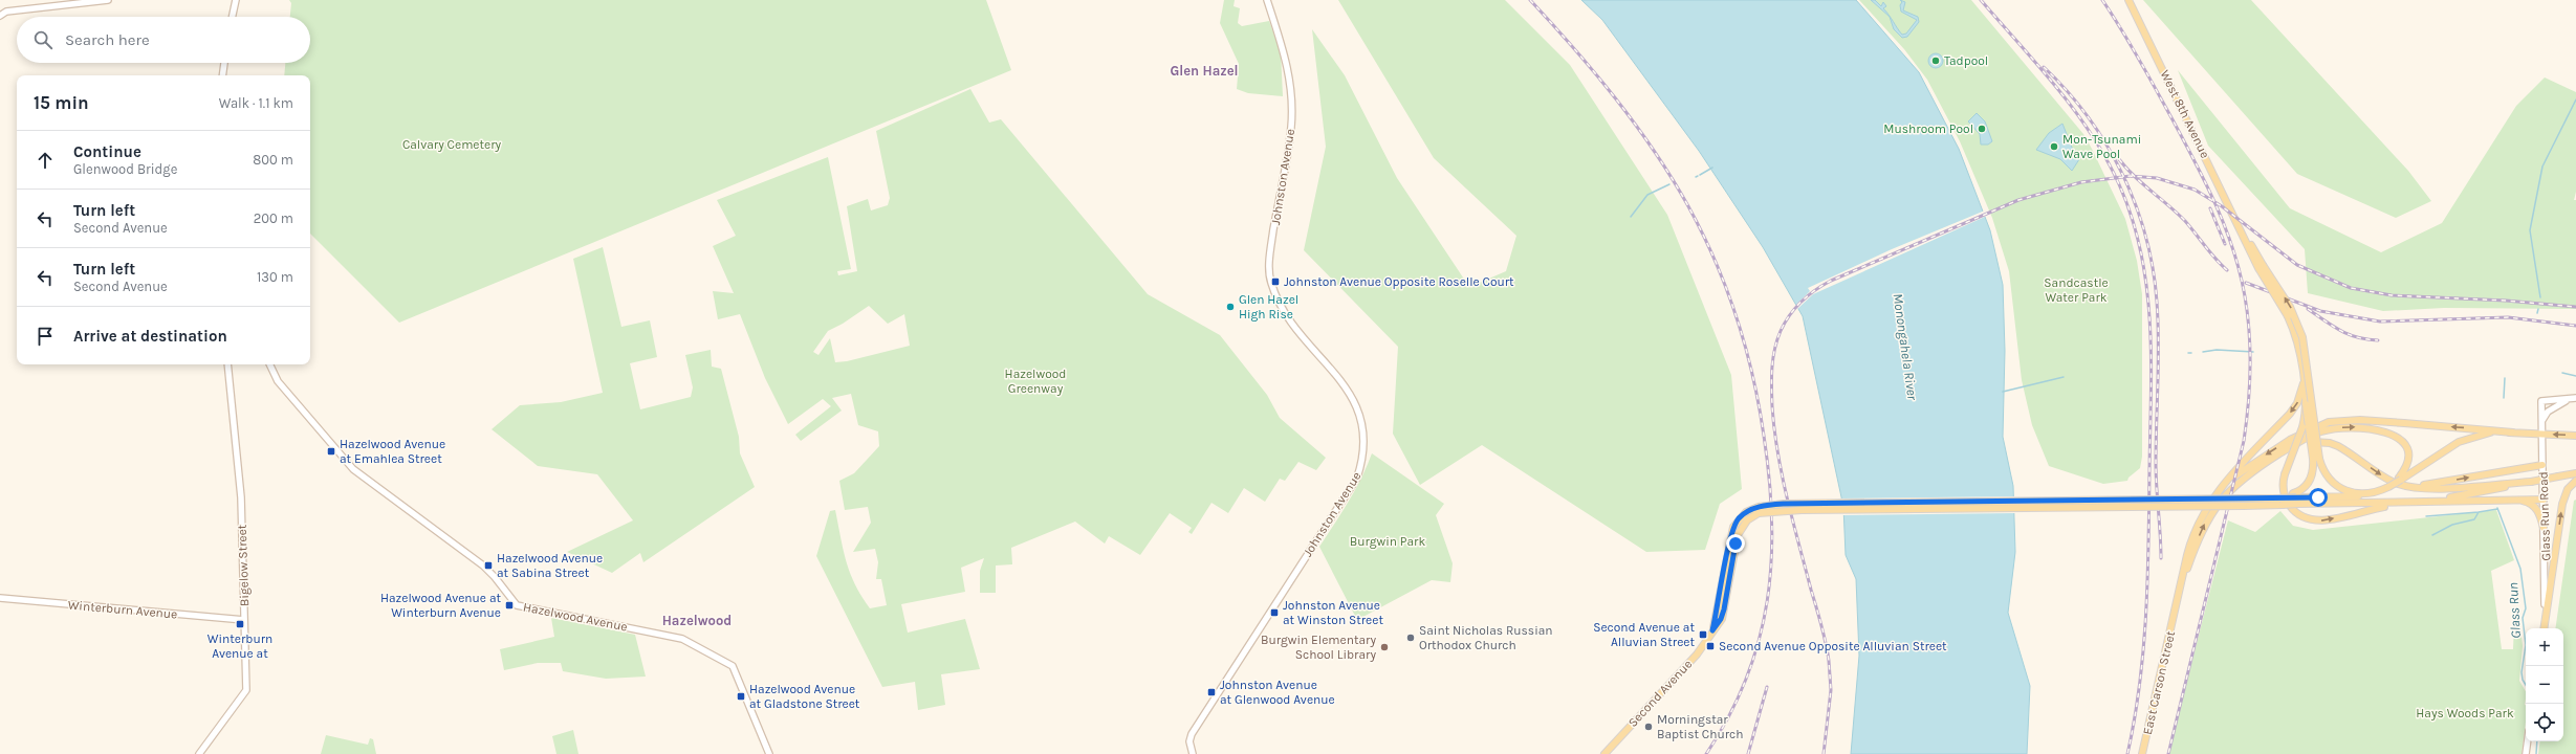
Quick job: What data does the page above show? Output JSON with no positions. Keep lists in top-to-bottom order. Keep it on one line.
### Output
{"streets":{"main road":["West 8th Avenue","East Carson Street","Second Avenue"],"street":["Johnston Avenue","Glass Run Road","Bigelow Street","Winterburn Avenue","Hazelwood Avenue"]},"crossings":[["Bigelow Street","Winterburn Avenue"]],"districts":["Glen Hazel","Hazelwood"],"water":["Monongahela River","Glass Run"],"parks":["Calvary Cemetery","Sandcastle Water Park","Hazelwood Greenway","Burgwin Park","Hays Woods Park"],"places":{"other":["Tadpool","Mushroom Pool","Mon-Tsunami Wave Pool","Glen Hazel High Rise","Saint Nicholas Russian Orthodox Church","Burgwin Elementary School Library","Morningstar Baptist Church"],"transit":["Johnston Avenue Opposite Roselle Court","Hazelwood Avenue at Emahlea Street","Hazelwood Avenue at Sabina Street","Hazelwood Avenue at Winterburn Avenue","Johnston Avenue at Winston Street","Winterburn Avenue at","Second Avenue at Alluvian Street","Second Avenue Opposite Alluvian Street","Johnston Avenue at Glenwood Avenue","Hazelwood Avenue at Gladstone Street"]},"page":{"search":"Search here","heading":["15 min","Walk · 1.1 km"],"list":[["Continue","Glenwood Bridge","800 m"],["Turn left","Second Avenue","200 m"],["Turn left","Second Avenue","130 m"],"Arrive at destination"],"map_buttons":["+","−"]}}
